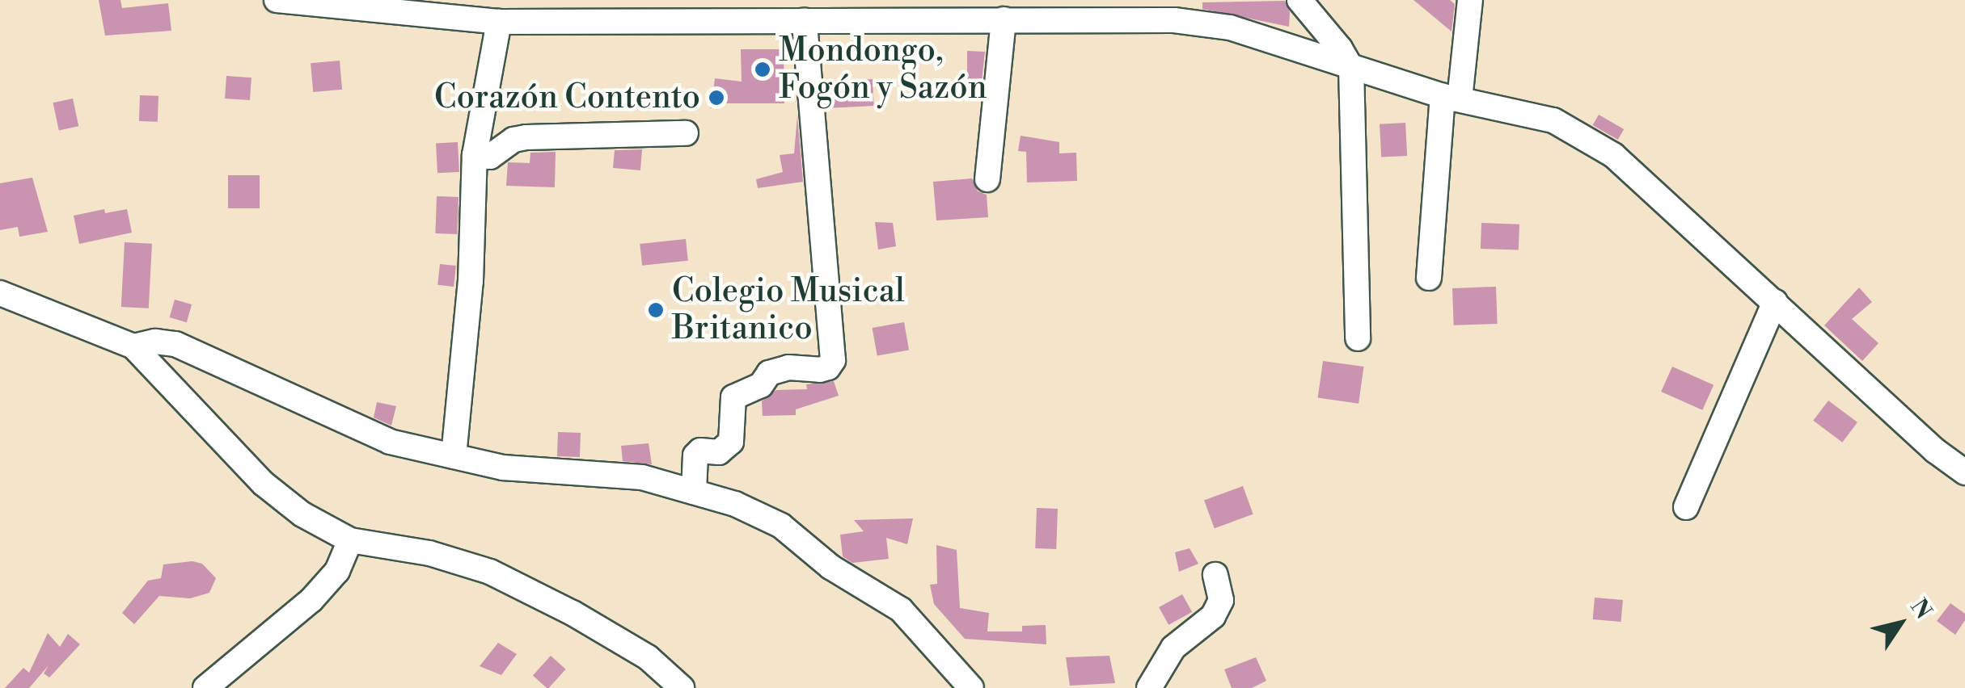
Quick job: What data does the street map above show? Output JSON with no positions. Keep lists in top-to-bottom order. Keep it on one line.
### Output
{"places":["Mondongo, Fogón y Sazón","Corazón Contento","Colegio Musical Britanico"],"north":"top right"}
